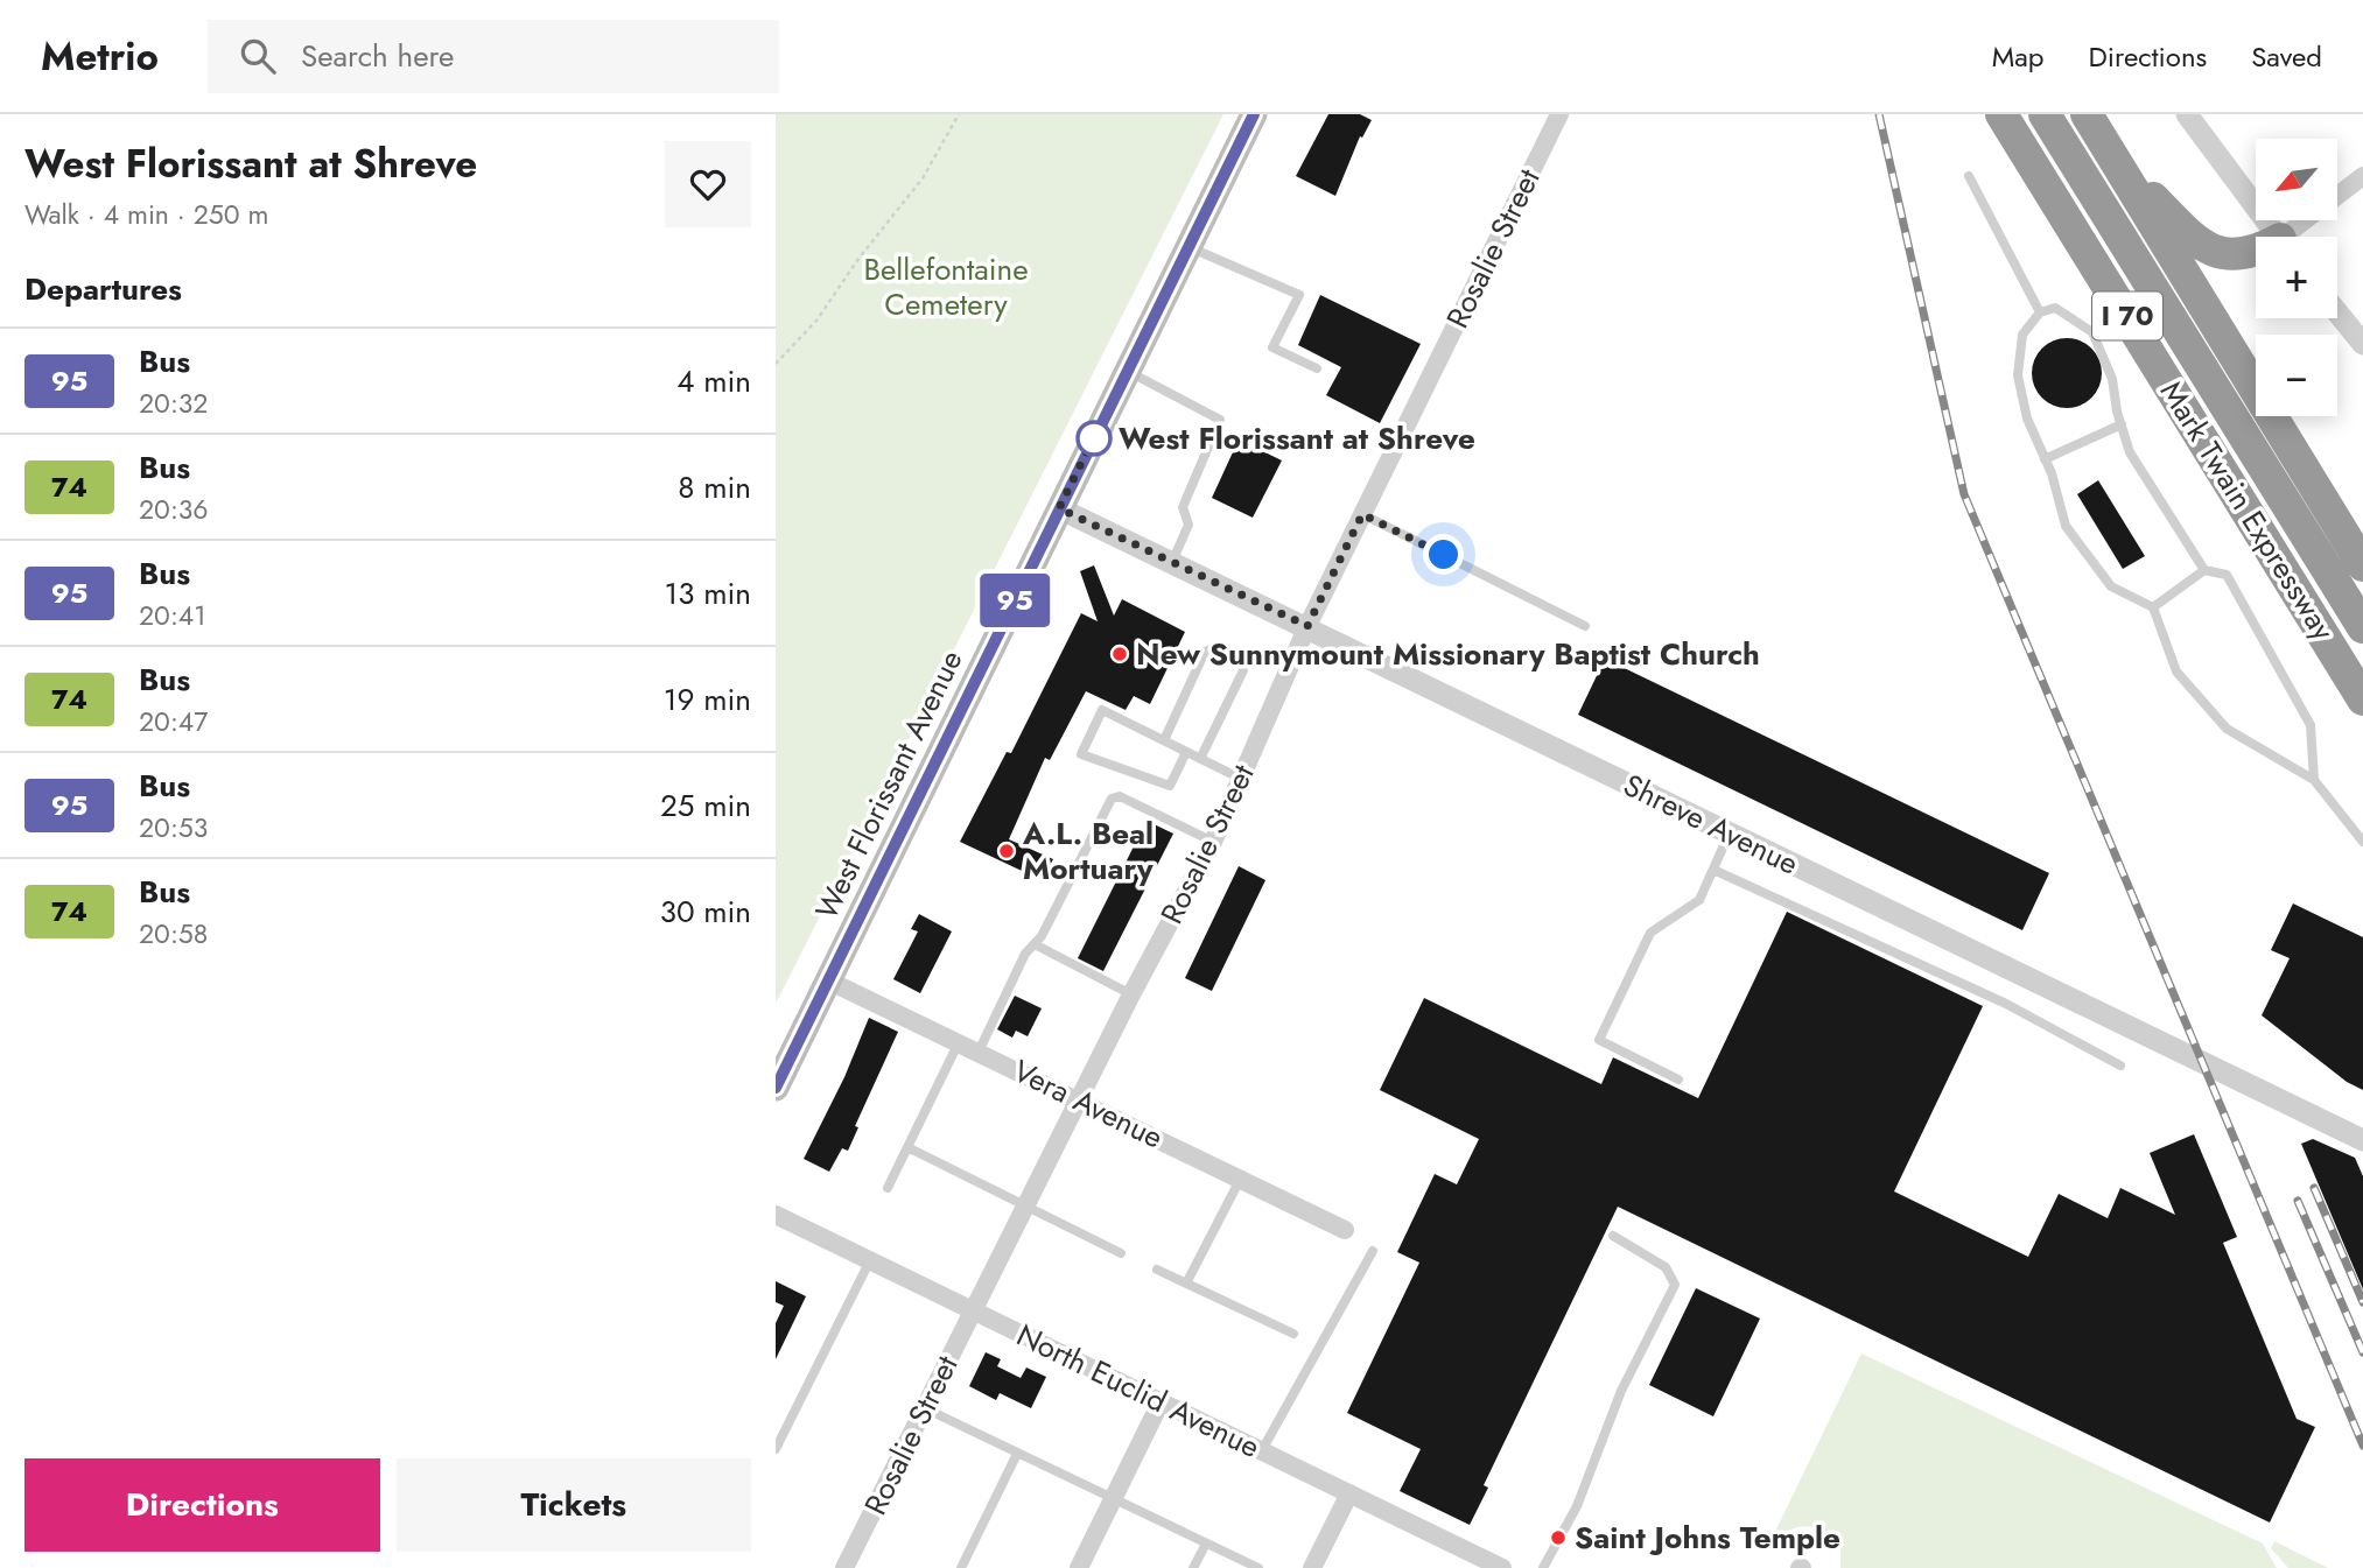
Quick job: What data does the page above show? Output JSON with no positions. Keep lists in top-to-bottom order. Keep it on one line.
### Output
{"streets":{"highway":["I 70","Mark Twain Expressway"],"main road":["West Florissant Avenue"],"street":["Rosalie Street","Shreve Avenue","Vera Avenue","North Euclid Avenue"]},"crossings":[["Rosalie Street","Shreve Avenue"],["Rosalie Street","Vera Avenue"],["Rosalie Street","North Euclid Avenue"],["West Florissant Avenue","Shreve Avenue"],["West Florissant Avenue","Vera Avenue"]],"parks":["Bellefontaine Cemetery"],"places":["West Florissant at Shreve","New Sunnymount Missionary Baptist Church","A.L. Beal Mortuary","Saint Johns Temple"],"lines":["bus line 95"],"north":"bottom left","page":{"header":"Metrio","search":"Search here","nav":["Map","Directions","Saved"],"heading":[["West Florissant at Shreve","Walk · 4 min · 250 m"],"Departures"],"on_map":"95","map_buttons":["+","−"],"list":[{"mark":"95","name":"Bus","note":"20:32","value":"4 min"},{"mark":"74","name":"Bus","note":"20:36","value":"8 min"},{"mark":"95","name":"Bus","note":"20:41","value":"13 min"},{"mark":"74","name":"Bus","note":"20:47","value":"19 min"},{"mark":"95","name":"Bus","note":"20:53","value":"25 min"},{"mark":"74","name":"Bus","note":"20:58","value":"30 min"}],"buttons":["Directions","Tickets"]}}
